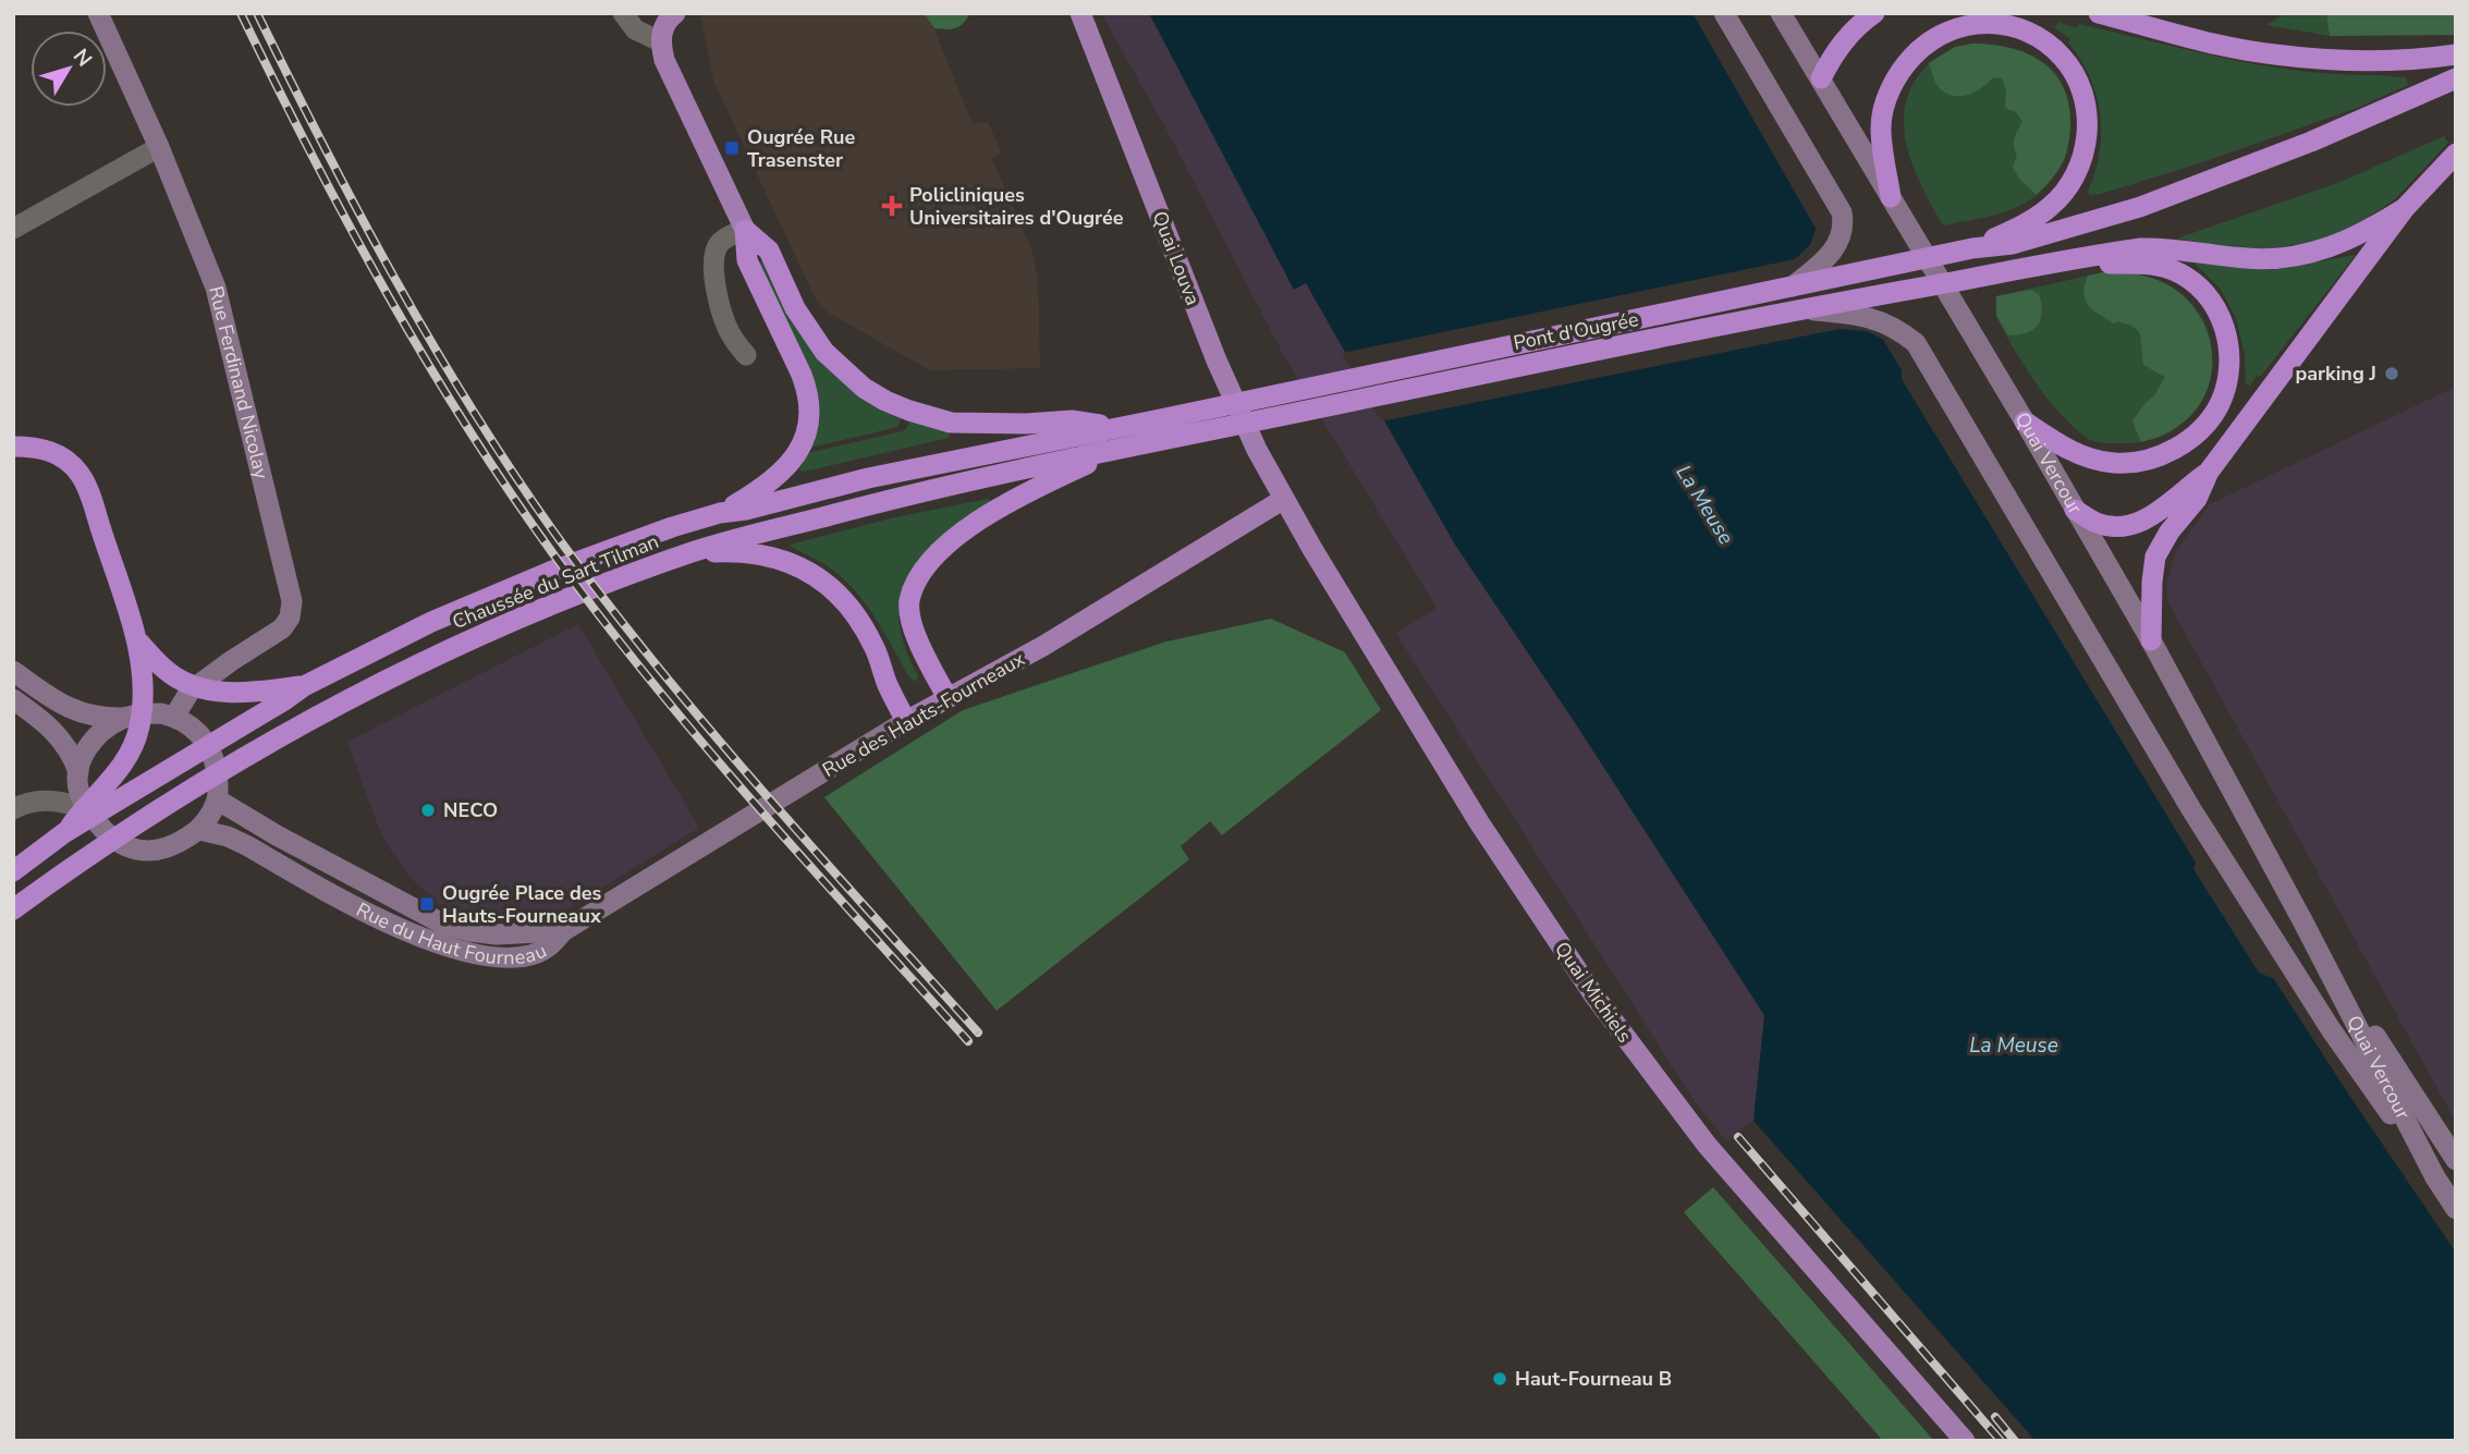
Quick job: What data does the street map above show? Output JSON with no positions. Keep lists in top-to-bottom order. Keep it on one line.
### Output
{"streets":{"highway":["Pont d'Ougrée","Chaussée du Sart Tilman"],"main road":["Quai Louva","Rue Ferdinand Nicolay","Quai Vercour","Rue des Hauts-Fourneaux","Rue du Haut Fourneau","Quai Michiels"]},"crossings":[["Quai Louva","Rue des Hauts-Fourneaux"],["Quai Louva","Quai Michiels"],["Pont d'Ougrée","Chaussée du Sart Tilman"],["Rue Ferdinand Nicolay","Rue du Haut Fourneau"],["Rue des Hauts-Fourneaux","Rue du Haut Fourneau"],["Rue des Hauts-Fourneaux","Quai Michiels"]],"water":["La Meuse"],"places":{"transit":["Ougrée Rue Trasenster","Ougrée Place des Hauts-Fourneaux"],"health":["Policliniques Universitaires d'Ougrée"],"other":["parking J","NECO","Haut-Fourneau B"]},"north":"top right"}
